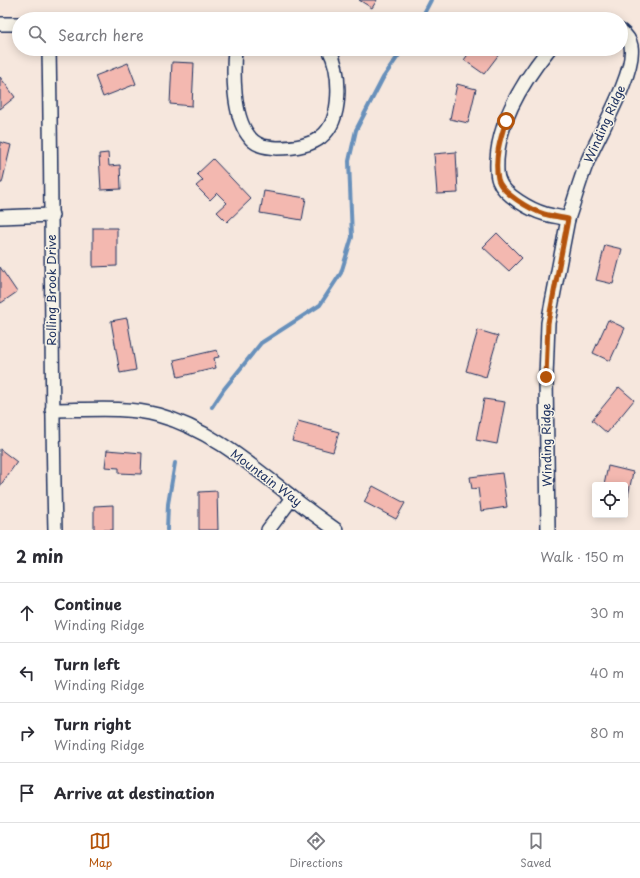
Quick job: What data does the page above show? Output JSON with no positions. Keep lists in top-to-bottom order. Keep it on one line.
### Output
{"streets":{"street":["Winding Ridge","Rolling Brook Drive","Mountain Way"]},"crossings":[["Rolling Brook Drive","Mountain Way"]],"page":{"search":"Search here","heading":["2 min","Walk · 150 m"],"list":[["Continue","Winding Ridge","30 m"],["Turn left","Winding Ridge","40 m"],["Turn right","Winding Ridge","80 m"],"Arrive at destination"],"nav":["Map","Directions","Saved"]}}
